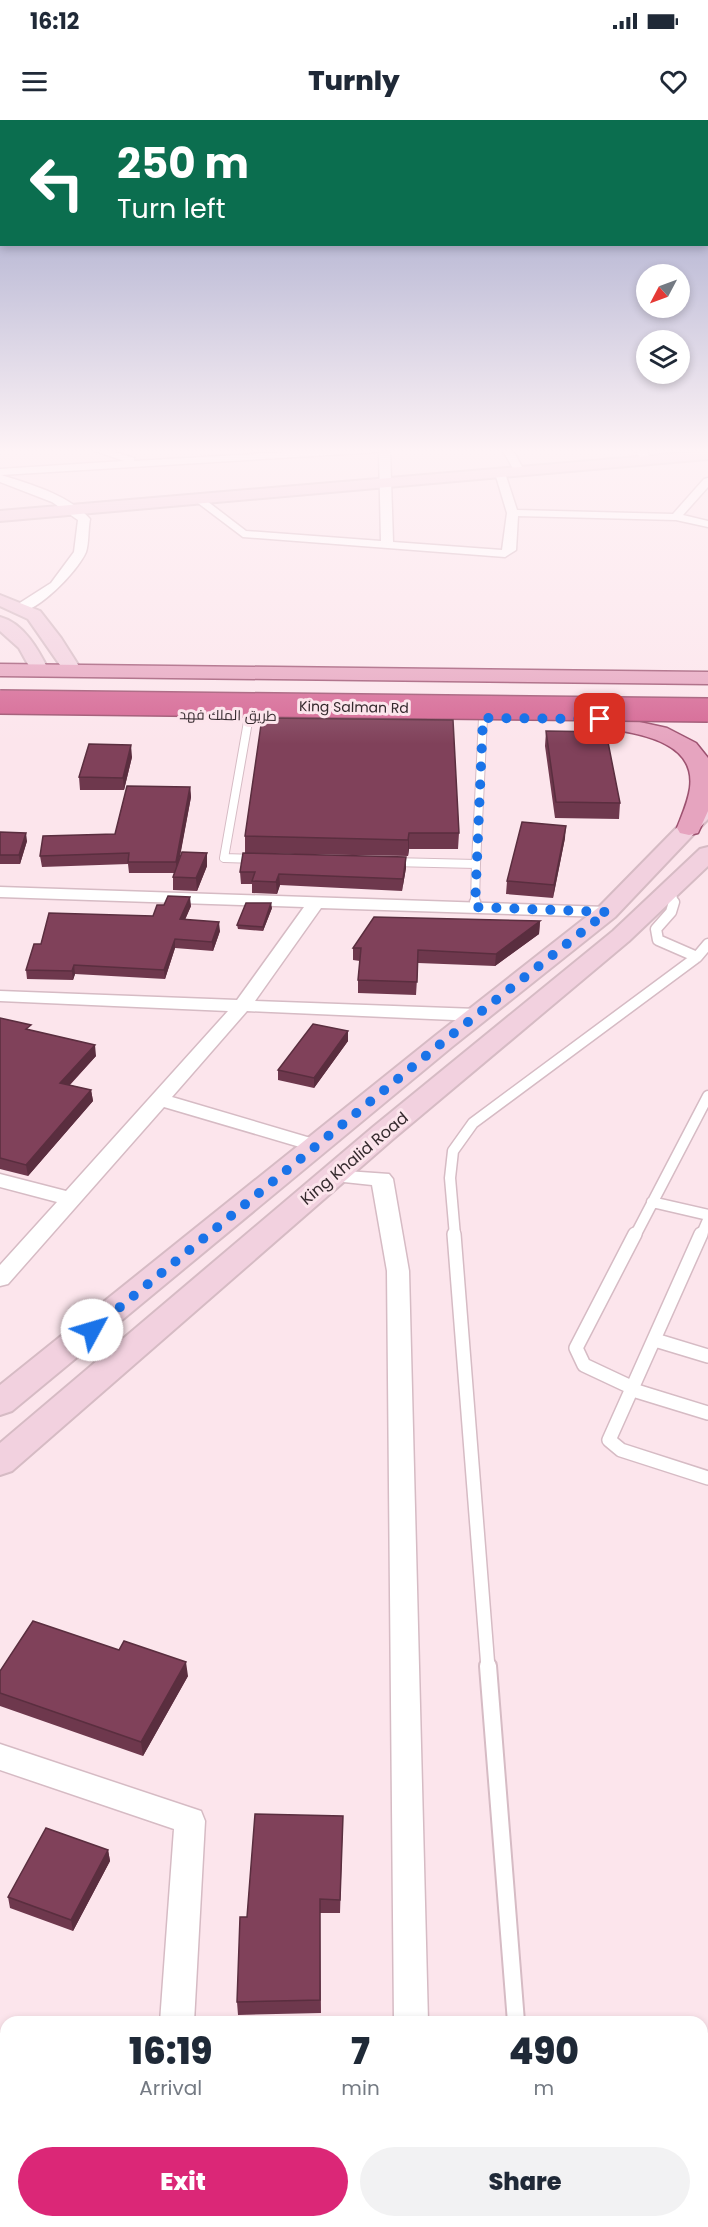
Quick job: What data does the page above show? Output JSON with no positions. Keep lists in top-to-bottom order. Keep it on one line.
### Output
{"streets":{"highway":["King Salman Rd"],"main road":["طريق الملك فهد","King Khalid Road"]},"north":"bottom left","page":{"status":"16:12","header":"Turnly","turn":["250 m","Turn left"],"eta":["16:19","Arrival","7","min","490","m"],"buttons":["Exit","Share"]}}
